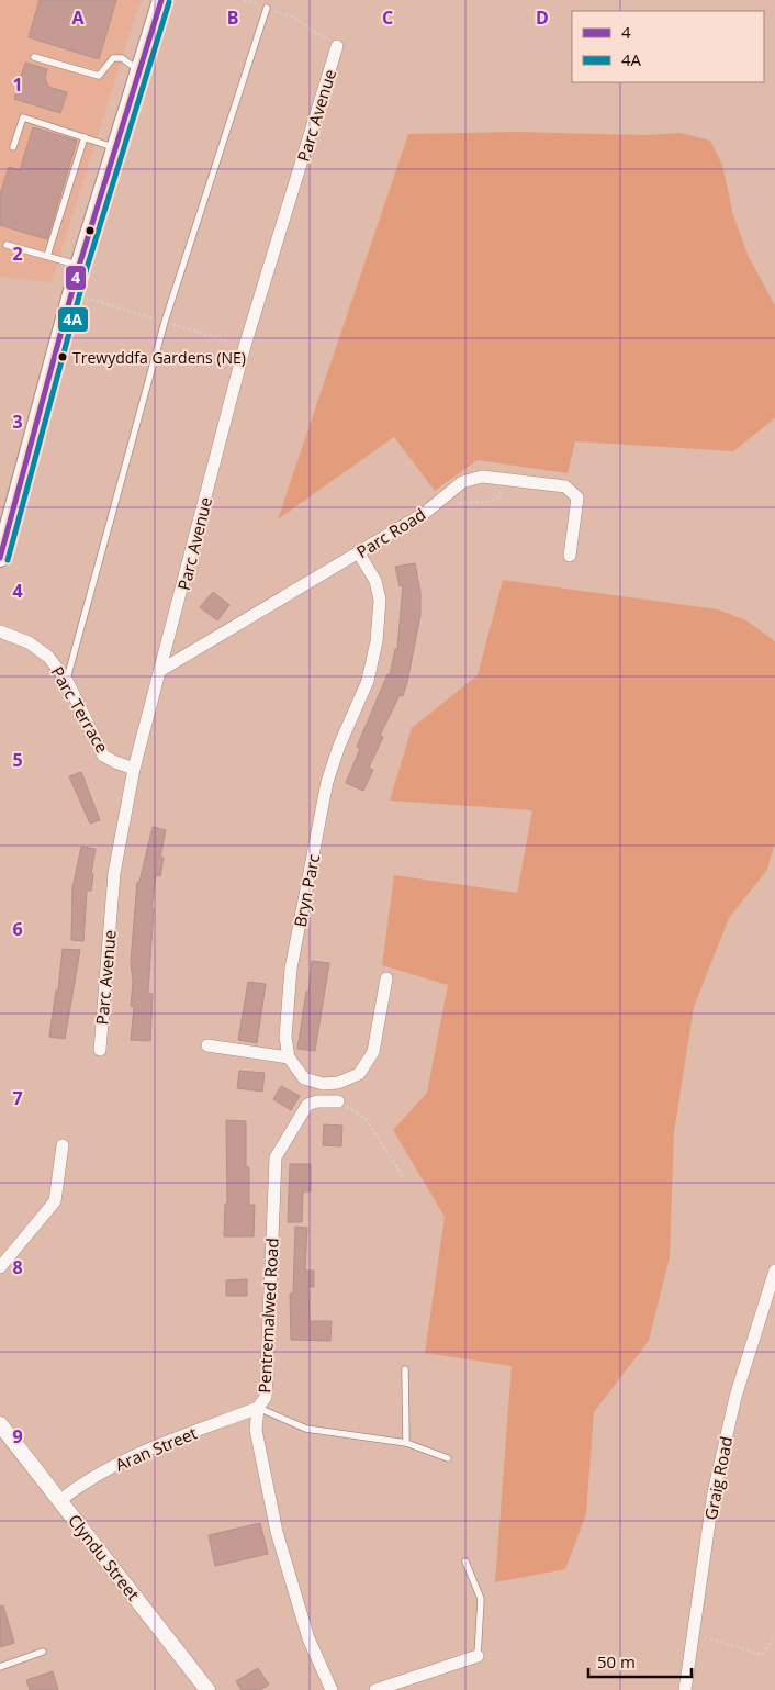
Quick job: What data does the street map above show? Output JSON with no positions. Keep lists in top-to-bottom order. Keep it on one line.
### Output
{"streets":{"street":["Parc Avenue","Parc Road","Parc Terrace","Bryn Parc","Pentremalwed Road","Aran Street","Graig Road","Clyndu Street"]},"crossings":[["Parc Avenue","Parc Road"],["Parc Avenue","Parc Terrace"],["Parc Road","Bryn Parc"],["Pentremalwed Road","Aran Street"],["Aran Street","Clyndu Street"]],"places":["Trewyddfa Gardens (NE)"],"lines":["transit line 4","transit line 4A"],"legend":["4","4A"],"scale_bar":"50 m","grid":{"columns":["A","B","C","D"],"rows":["1","2","3","4","5","6","7","8","9"]}}
